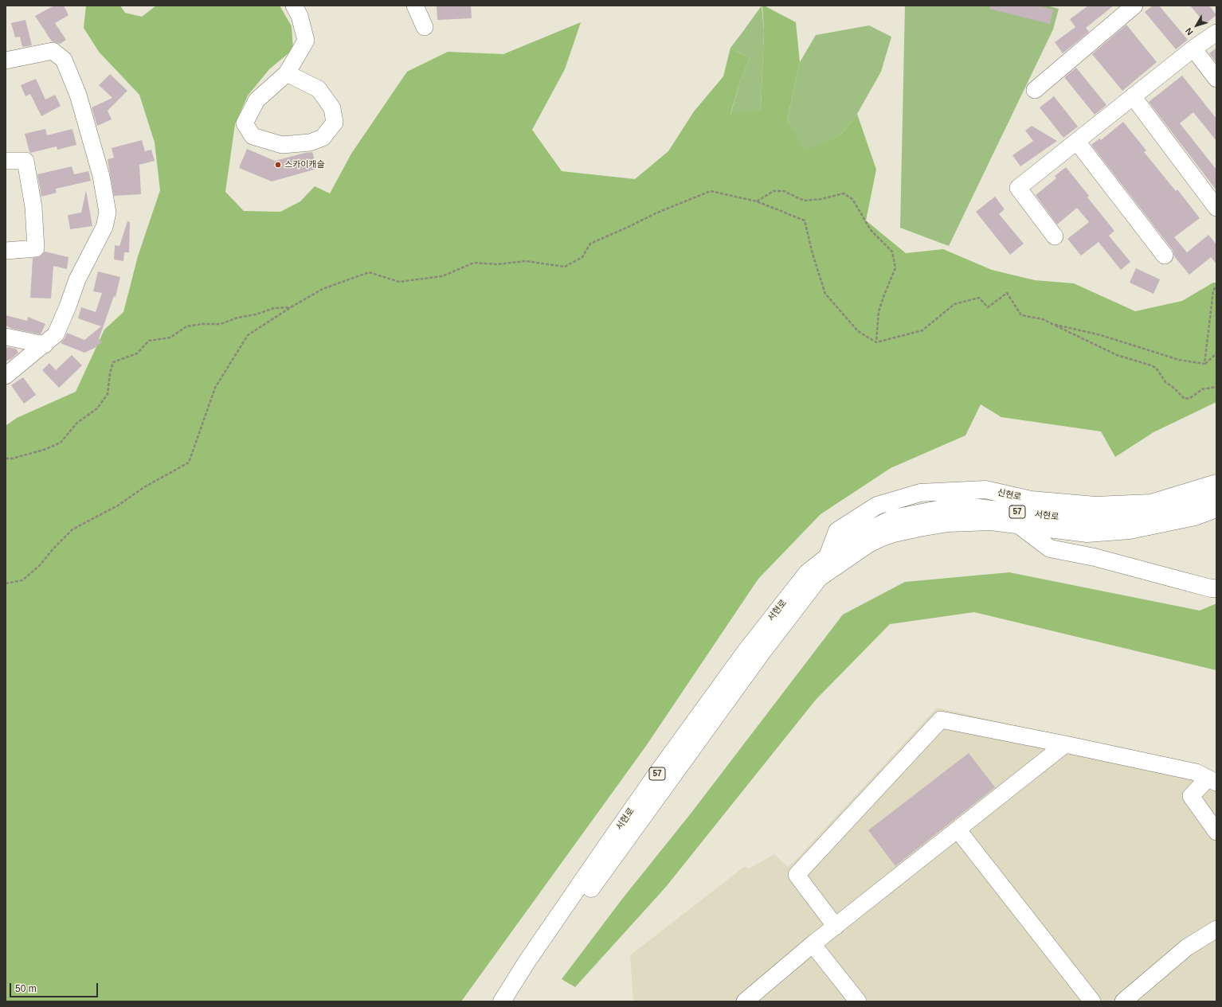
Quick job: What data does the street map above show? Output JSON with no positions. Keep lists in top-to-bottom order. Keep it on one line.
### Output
{"streets":{"main road":["신현로","57","서현로"]},"crossings":[["신현로","서현로"]],"places":["스카이캐슬"],"scale_bar":"50 m","north":"bottom left"}
